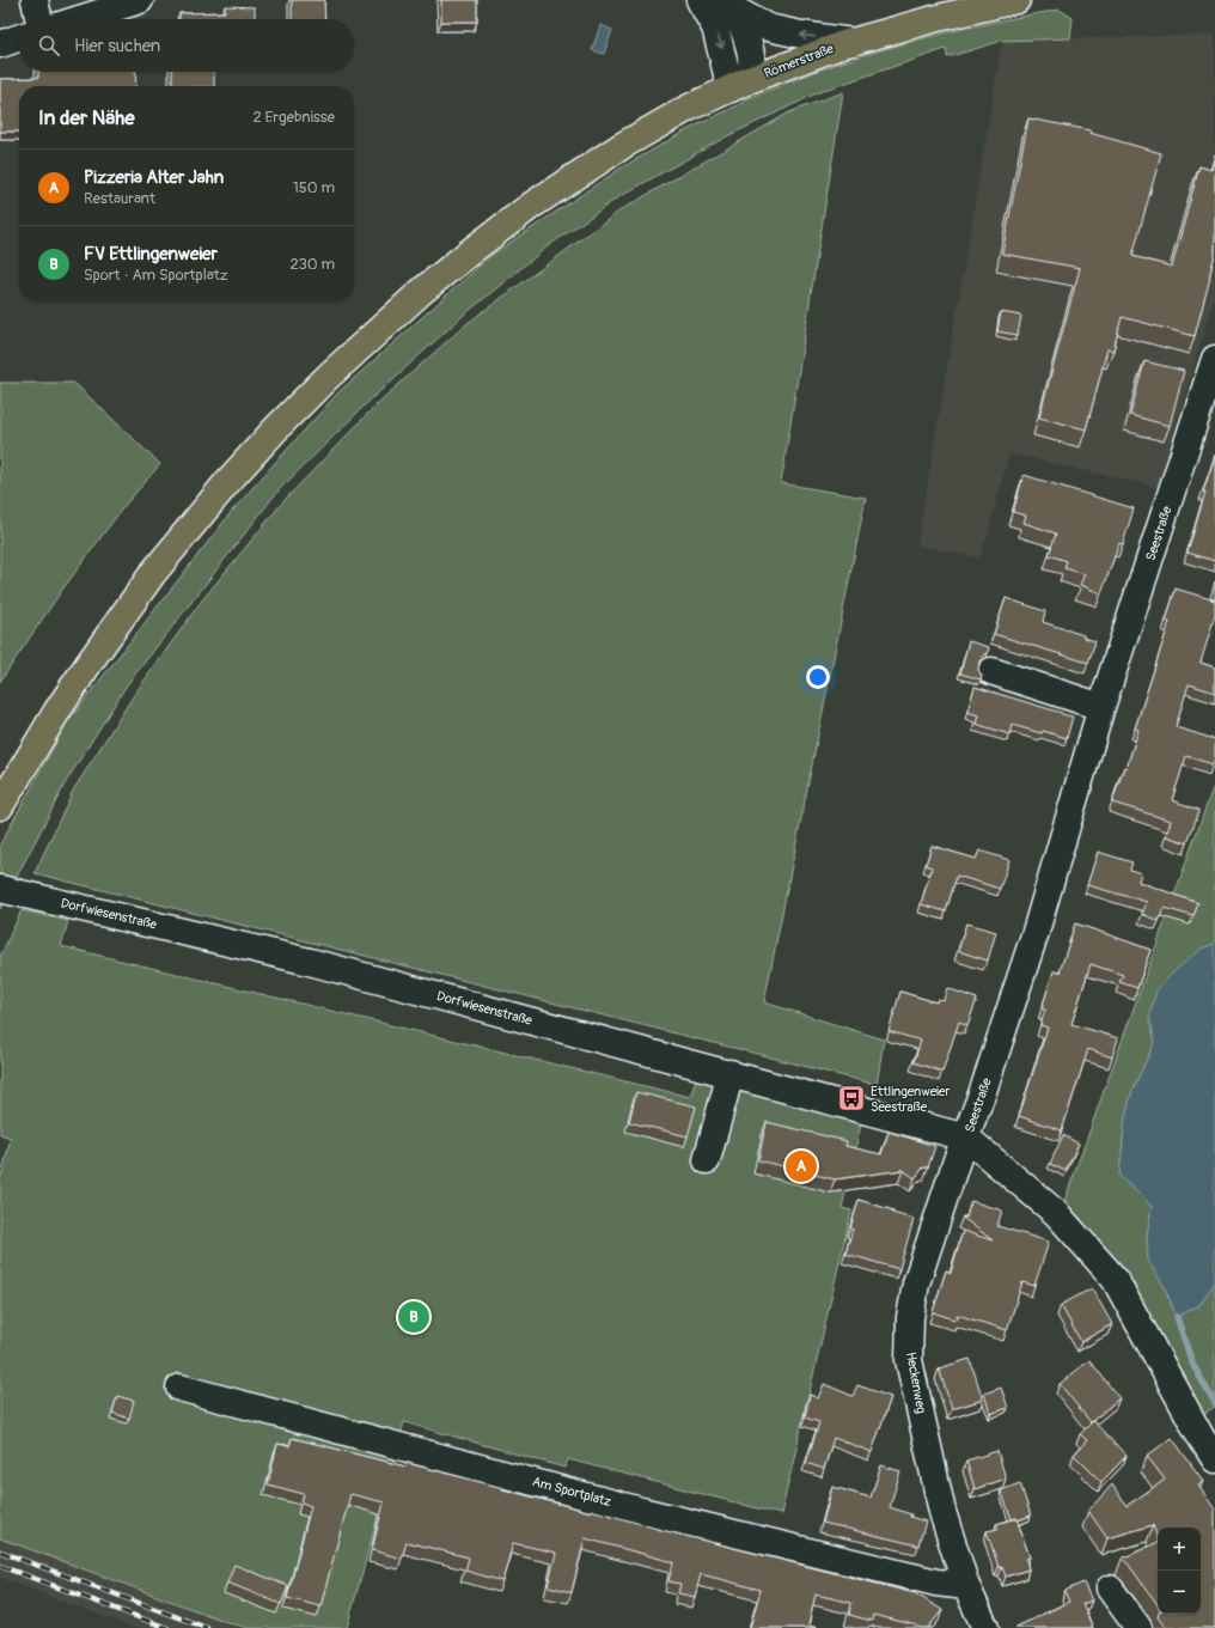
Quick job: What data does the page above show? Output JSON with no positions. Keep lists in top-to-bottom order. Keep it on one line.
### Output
{"streets":{"main road":["Römerstraße"],"street":["Seestraße","Dorfwiesenstraße","Heckenweg","Am Sportplatz"]},"crossings":[["Seestraße","Dorfwiesenstraße"],["Seestraße","Heckenweg"],["Dorfwiesenstraße","Heckenweg"],["Heckenweg","Am Sportplatz"]],"places":{"bus stop":["Ettlingenweier Seestraße"]},"page":{"search":"Hier suchen","heading":["In der Nähe","2 Ergebnisse"],"list":[{"mark":"A","name":"Pizzeria Alter Jahn","note":"Restaurant","value":"150 m"},{"mark":"B","name":"FV Ettlingenweier","note":"Sport · Am Sportplatz","value":"230 m"}],"pins":["A","B"],"map_buttons":["+","−"]}}
